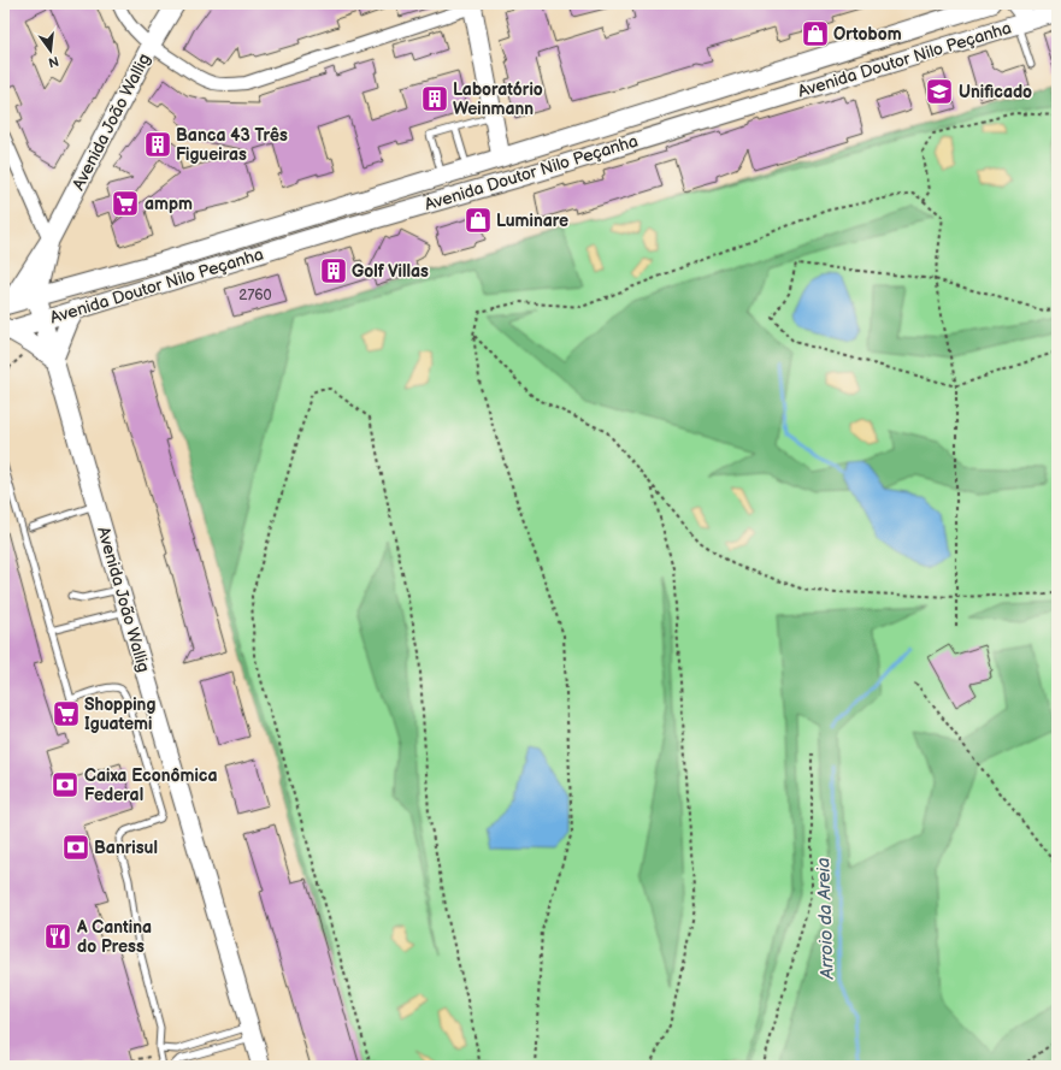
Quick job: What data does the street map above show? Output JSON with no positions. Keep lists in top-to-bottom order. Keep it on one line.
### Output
{"streets":{"main road":["Avenida Doutor Nilo Peçanha","Avenida João Wallig"]},"crossings":[["Avenida Doutor Nilo Peçanha","Avenida João Wallig"]],"water":["Arroio da Areia"],"places":{"shop":["Ortobom","Luminare"],"school or university":["Unificado"],"building":["Laboratório Weinmann","Banca 43 Três Figueiras","Golf Villas"],"supermarket":["ampm","Shopping Iguatemi"],"bank":["Caixa Econômica Federal","Banrisul"],"restaurant":["A Cantina do Press"]},"house_numbers":["2760"],"north":"bottom"}
